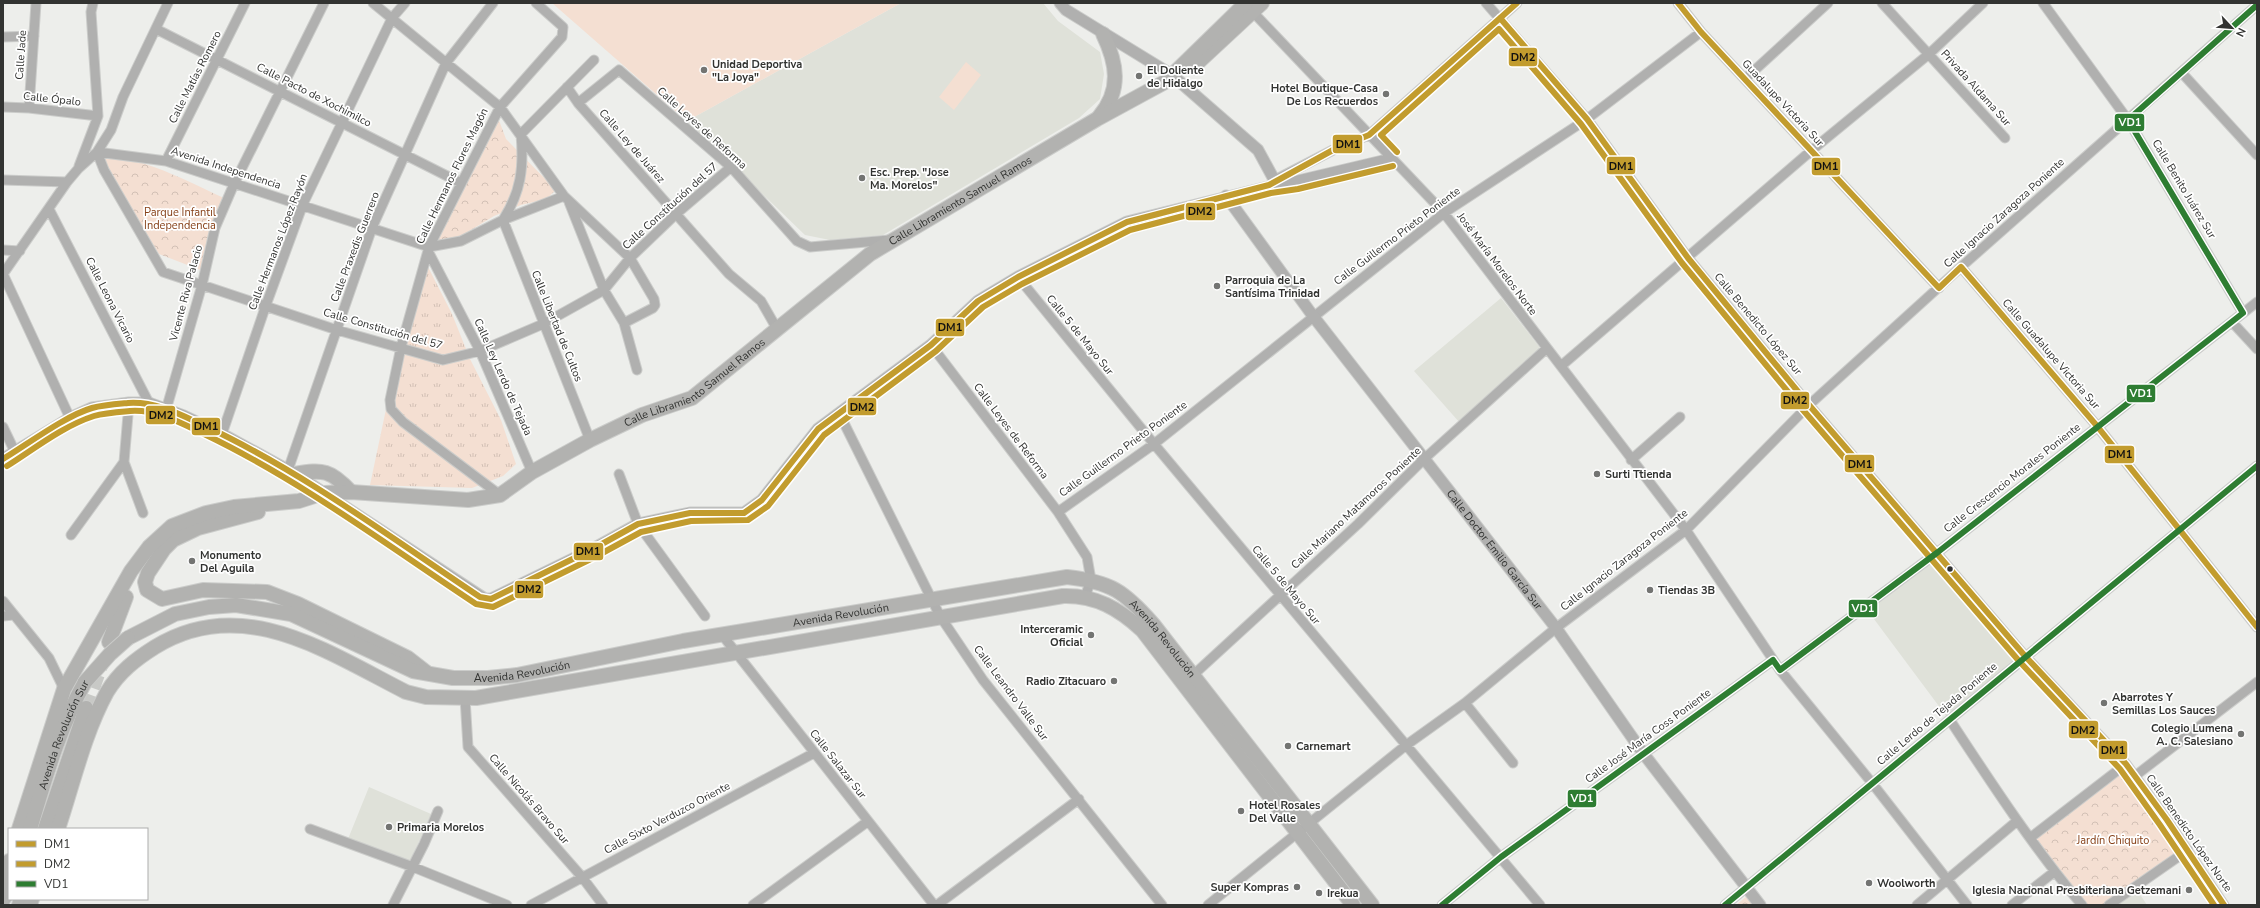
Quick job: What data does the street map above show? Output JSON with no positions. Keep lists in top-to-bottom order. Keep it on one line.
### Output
{"streets":{"main road":["Calle Libramiento Samuel Ramos","Avenida Revolución","Avenida Revolución Sur"],"street":["Calle Jade","Calle Matías Romero","Privada Aldama Sur","Calle Pacto de Xochimilco","Calle Ópalo","Guadalupe Victoria Sur","Calle Leyes de Reforma","Calle Ley de Juárez","Avenida Independencia","Calle Hermanos Flores Magón","Calle Benito Juárez Sur","Calle Constitución del 57","Calle Ignacio Zaragoza Poniente","Calle Guillermo Prieto Poniente","Calle Hermanos López Rayón","Calle Praxedis Guerrero","José María Morelos Norte","Vicente Riva Palacio","Calle Leona Vicario","Calle Benedicto López Sur","Calle Libertad de Cultos","Calle 5 de Mayo Sur","Calle Guadalupe Victoria Sur","Calle Ley Lerdo de Tejada","Calle Crescencio Morales Poniente","Calle Mariano Matamoros Poniente","Calle Doctor Emilio García Sur","Calle Leandro Valle Sur","Calle Lerdo de Tejada Poniente","Calle José María Coss Poniente","Calle Salazar Sur","Calle Nicolás Bravo Sur","Calle Sixto Verduzco Oriente","Calle Benedicto López Norte"]},"crossings":[["Calle Jade","Calle Ópalo"],["Calle Matías Romero","Calle Pacto de Xochimilco"],["Calle Matías Romero","Avenida Independencia"],["Calle Pacto de Xochimilco","Calle Hermanos Flores Magón"],["Calle Pacto de Xochimilco","Calle Hermanos López Rayón"],["Calle Pacto de Xochimilco","Calle Praxedis Guerrero"],["Calle Pacto de Xochimilco","Vicente Riva Palacio"],["Guadalupe Victoria Sur","Calle Ignacio Zaragoza Poniente"],["Guadalupe Victoria Sur","Calle Guillermo Prieto Poniente"],["Calle Leyes de Reforma","Calle Ley de Juárez"],["Calle Leyes de Reforma","Calle Libramiento Samuel Ramos"],["Calle Leyes de Reforma","Calle Constitución del 57"],["Calle Leyes de Reforma","Calle Guillermo Prieto Poniente"],["Calle Leyes de Reforma","Avenida Revolución"],["Calle Ley de Juárez","Calle Libramiento Samuel Ramos"],["Calle Ley de Juárez","Calle Constitución del 57"],["Avenida Independencia","Calle Hermanos Flores Magón"],["Avenida Independencia","Calle Constitución del 57"],["Avenida Independencia","Calle Hermanos López Rayón"],["Avenida Independencia","Calle Praxedis Guerrero"],["Avenida Independencia","Vicente Riva Palacio"],["Avenida Independencia","Calle Libertad de Cultos"],["Avenida Independencia","Calle Ley Lerdo de Tejada"],["Calle Hermanos Flores Magón","Calle Libramiento Samuel Ramos"],["Calle Hermanos Flores Magón","Calle Constitución del 57"],["Calle Hermanos Flores Magón","Calle Ley Lerdo de Tejada"],["Calle Benito Juárez Sur","Calle Ignacio Zaragoza Poniente"],["Calle Benito Juárez Sur","Calle Crescencio Morales Poniente"],["Calle Libramiento Samuel Ramos","José María Morelos Norte"],["Calle Libramiento Samuel Ramos","Calle Libertad de Cultos"],["Calle Libramiento Samuel Ramos","Calle Ley Lerdo de Tejada"],["Calle Constitución del 57","Calle Hermanos López Rayón"],["Calle Constitución del 57","Calle Praxedis Guerrero"],["Calle Constitución del 57","Vicente Riva Palacio"],["Calle Constitución del 57","Calle Libertad de Cultos"],["Calle Constitución del 57","Calle Ley Lerdo de Tejada"],["Calle Ignacio Zaragoza Poniente","José María Morelos Norte"],["Calle Ignacio Zaragoza Poniente","Calle Benedicto López Sur"],["Calle Ignacio Zaragoza Poniente","Calle 5 de Mayo Sur"],["Calle Ignacio Zaragoza Poniente","Calle Guadalupe Victoria Sur"],["Calle Ignacio Zaragoza Poniente","Calle Doctor Emilio García Sur"],["Calle Ignacio Zaragoza Poniente","Avenida Revolución"],["Calle Guillermo Prieto Poniente","José María Morelos Norte"],["Calle Guillermo Prieto Poniente","Calle Benedicto López Sur"],["Calle Guillermo Prieto Poniente","Calle 5 de Mayo Sur"],["Calle Guillermo Prieto Poniente","Calle Doctor Emilio García Sur"],["José María Morelos Norte","Calle Crescencio Morales Poniente"],["José María Morelos Norte","Calle Mariano Matamoros Poniente"],["José María Morelos Norte","Calle Lerdo de Tejada Poniente"],["José María Morelos Norte","Calle José María Coss Poniente"],["Calle Benedicto López Sur","Calle Crescencio Morales Poniente"],["Calle Benedicto López Sur","Calle Lerdo de Tejada Poniente"],["Calle Benedicto López Sur","Calle Benedicto López Norte"],["Calle 5 de Mayo Sur","Calle Mariano Matamoros Poniente"],["Calle 5 de Mayo Sur","Calle José María Coss Poniente"],["Calle Guadalupe Victoria Sur","Calle Crescencio Morales Poniente"],["Calle Guadalupe Victoria Sur","Calle Lerdo de Tejada Poniente"],["Calle Mariano Matamoros Poniente","Calle Doctor Emilio García Sur"],["Calle Mariano Matamoros Poniente","Avenida Revolución"],["Calle Doctor Emilio García Sur","Calle Lerdo de Tejada Poniente"],["Calle Doctor Emilio García Sur","Calle José María Coss Poniente"],["Avenida Revolución","Calle Leandro Valle Sur"],["Avenida Revolución","Avenida Revolución Sur"],["Avenida Revolución","Calle Salazar Sur"],["Avenida Revolución","Calle Nicolás Bravo Sur"],["Calle Salazar Sur","Calle Sixto Verduzco Oriente"],["Calle Nicolás Bravo Sur","Calle Sixto Verduzco Oriente"]],"parks":["Parque Infantil Independencia","Jardín Chiquito"],"places":["Unidad Deportiva \"La Joya\"","El Doliente de Hidalgo","Hotel Boutique-Casa De Los Recuerdos","Esc. Prep. \"Jose Ma. Morelos\"","Parroquia de La Santísima Trinidad","Surti Ttienda","Monumento Del Aguila","Tiendas 3B","Interceramic Oficial","Radio Zitacuaro","Abarrotes Y Semillas Los Sauces","Colegio Lumena A. C. Salesiano","Carnemart","Hotel Rosales Del Valle","Primaria Morelos","Woolworth","Super Kompras","Iglesia Nacional Presbiteriana Getzemani","Irekua"],"lines":["transit line DM1","transit line VD1","transit line DM2"],"legend":["DM1","DM2","VD1"],"north":"bottom right"}
